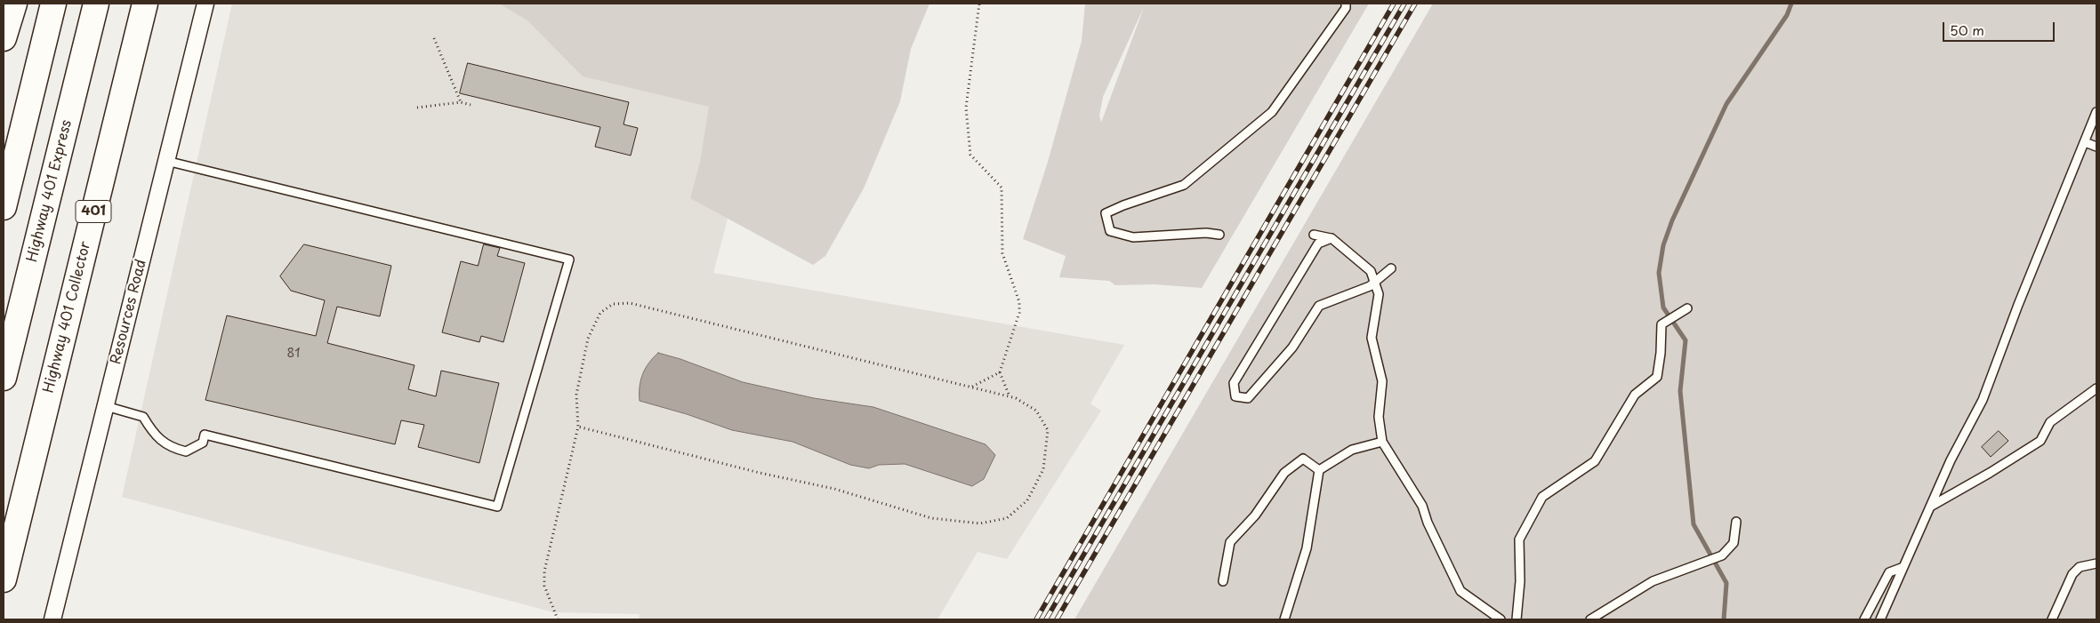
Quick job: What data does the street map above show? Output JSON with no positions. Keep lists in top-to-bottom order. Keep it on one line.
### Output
{"streets":{"highway":["Highway 401 Express","401","Highway 401 Collector"],"street":["Resources Road"]},"house_numbers":["81"],"scale_bar":"50 m"}
